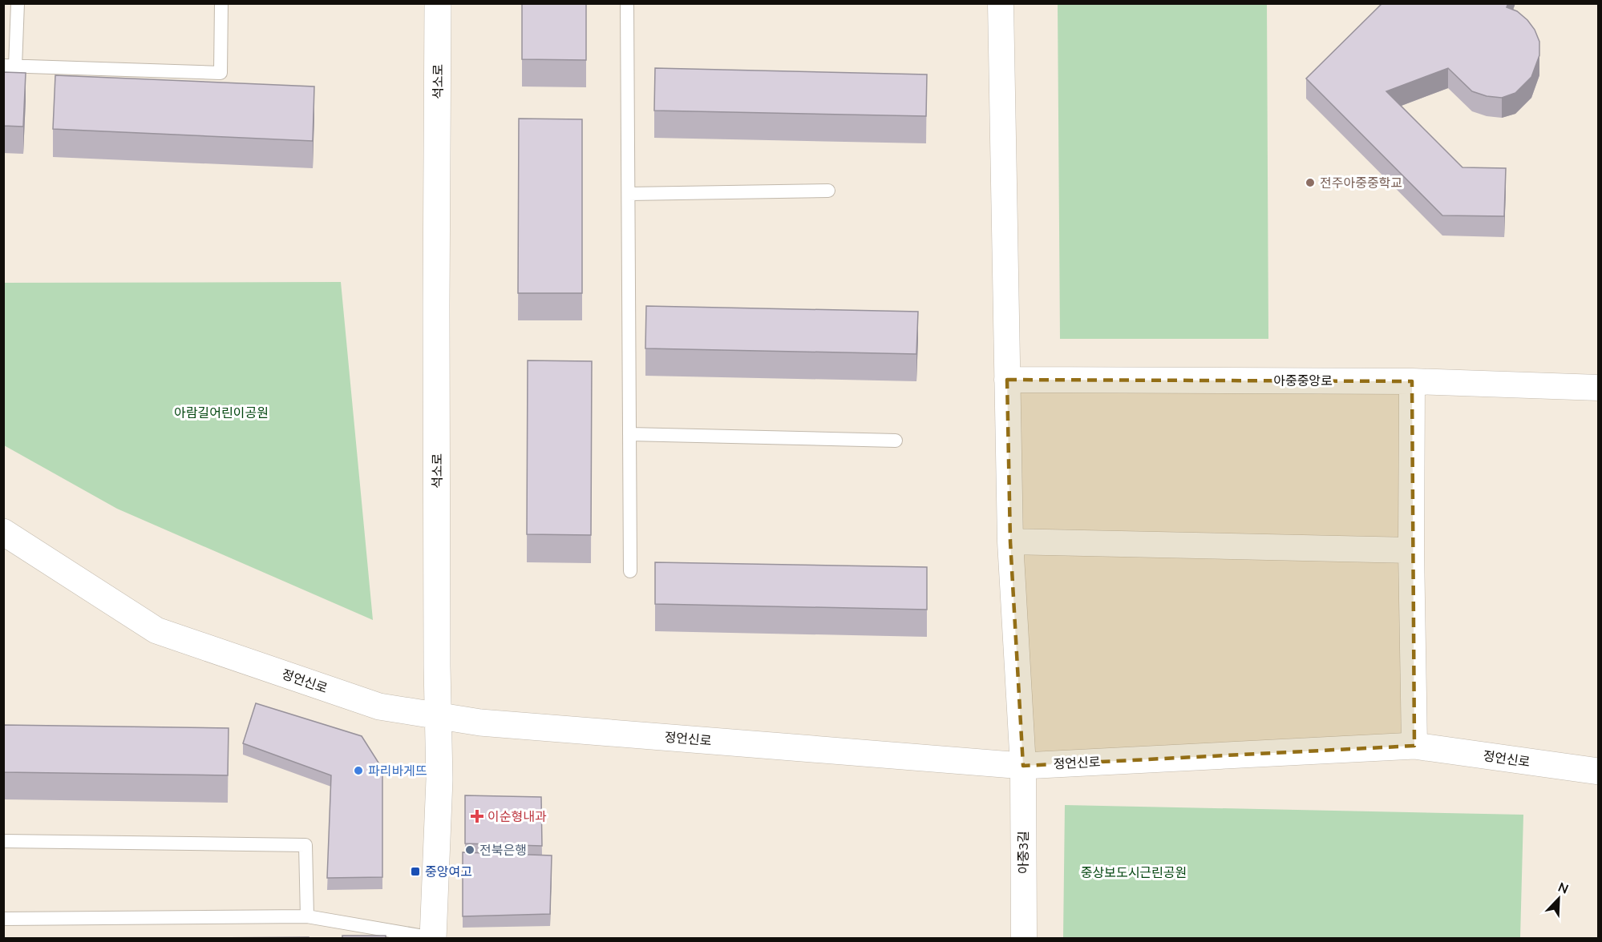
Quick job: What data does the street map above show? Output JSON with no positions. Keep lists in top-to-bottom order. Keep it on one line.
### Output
{"streets":{"street":["석소로","아중중앙로","정언신로","아중3길"]},"crossings":[["석소로","정언신로"],["아중중앙로","아중3길"],["정언신로","아중3길"]],"parks":["아람길어린이공원","중상보도시근린공원"],"places":{"other":["전주아중중학교","파리바게뜨","전북은행"],"health":["이순형내과"],"transit":["중앙여고"]},"north":"top right"}
